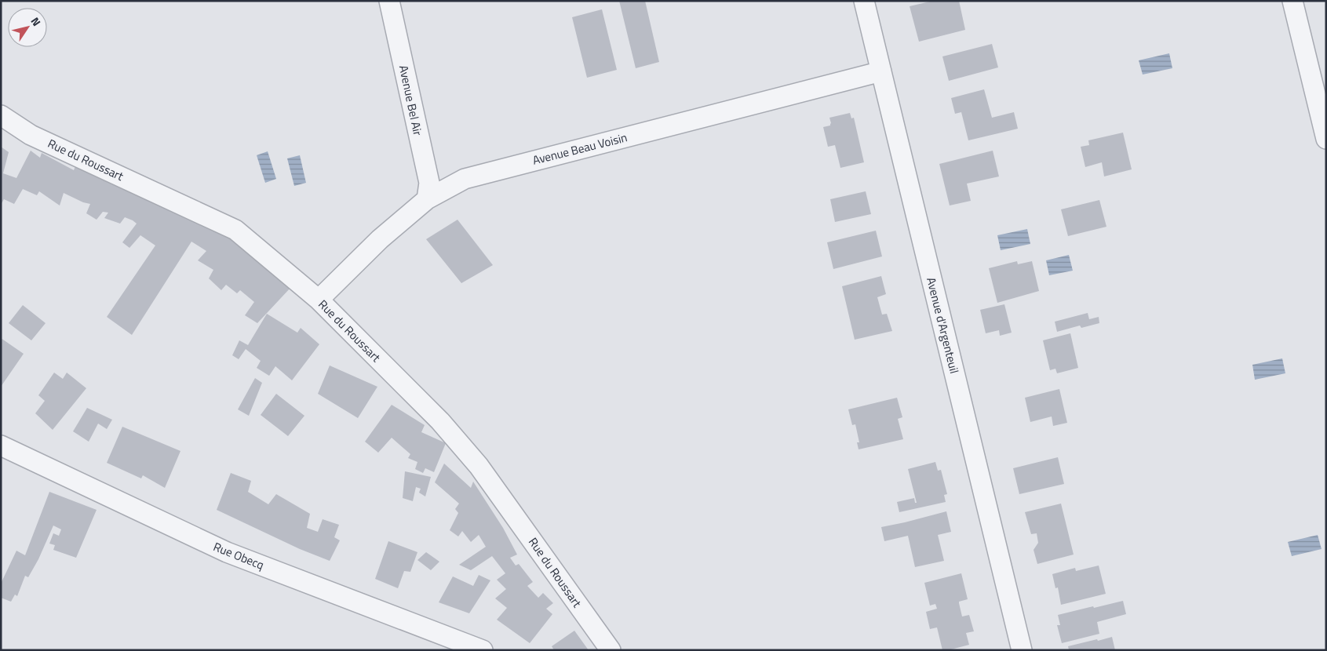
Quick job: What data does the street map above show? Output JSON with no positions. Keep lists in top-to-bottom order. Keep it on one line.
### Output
{"streets":{"street":["Avenue Bel Air","Avenue Beau Voisin","Rue du Roussart","Avenue d'Argenteuil","Rue Obecq"]},"crossings":[["Avenue Bel Air","Avenue Beau Voisin"],["Avenue Beau Voisin","Rue du Roussart"],["Avenue Beau Voisin","Avenue d'Argenteuil"]],"north":"top right"}
